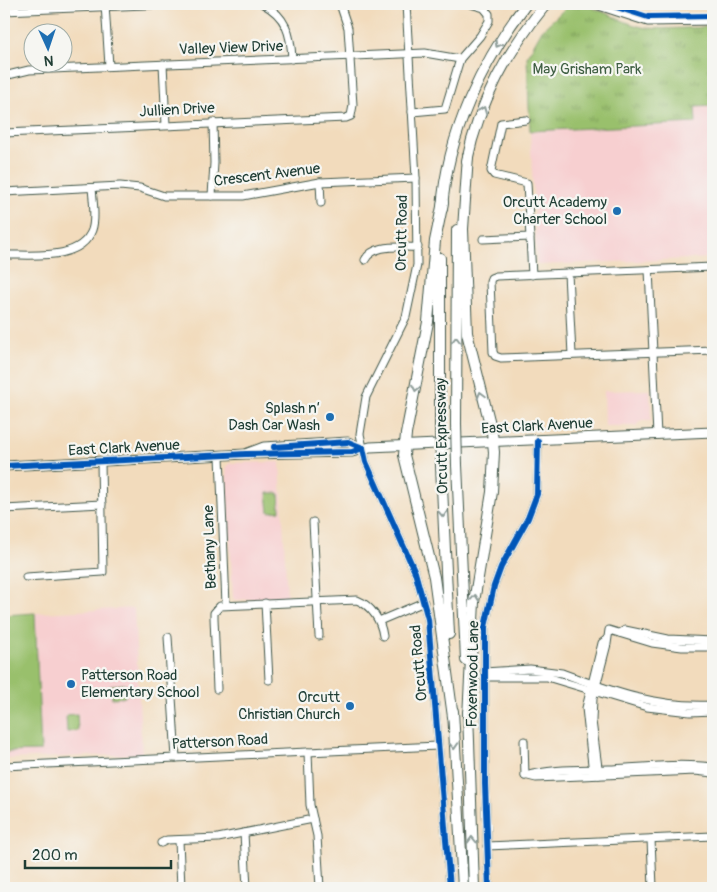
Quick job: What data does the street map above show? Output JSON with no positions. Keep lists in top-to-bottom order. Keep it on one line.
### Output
{"streets":{"highway":["Orcutt Expressway"],"main road":["East Clark Avenue"],"street":["Valley View Drive","Jullien Drive","Crescent Avenue","Orcutt Road","Bethany Lane","Foxenwood Lane","Patterson Road"]},"crossings":[["Valley View Drive","Jullien Drive"],["Valley View Drive","Orcutt Road"],["Crescent Avenue","Orcutt Road"],["Orcutt Road","East Clark Avenue"],["Orcutt Road","Patterson Road"],["East Clark Avenue","Bethany Lane"],["East Clark Avenue","Foxenwood Lane"]],"parks":["May Grisham Park"],"places":["Orcutt Academy Charter School","Splash n’ Dash Car Wash","Patterson Road Elementary School","Orcutt Christian Church"],"scale_bar":"200 m","north":"bottom"}
